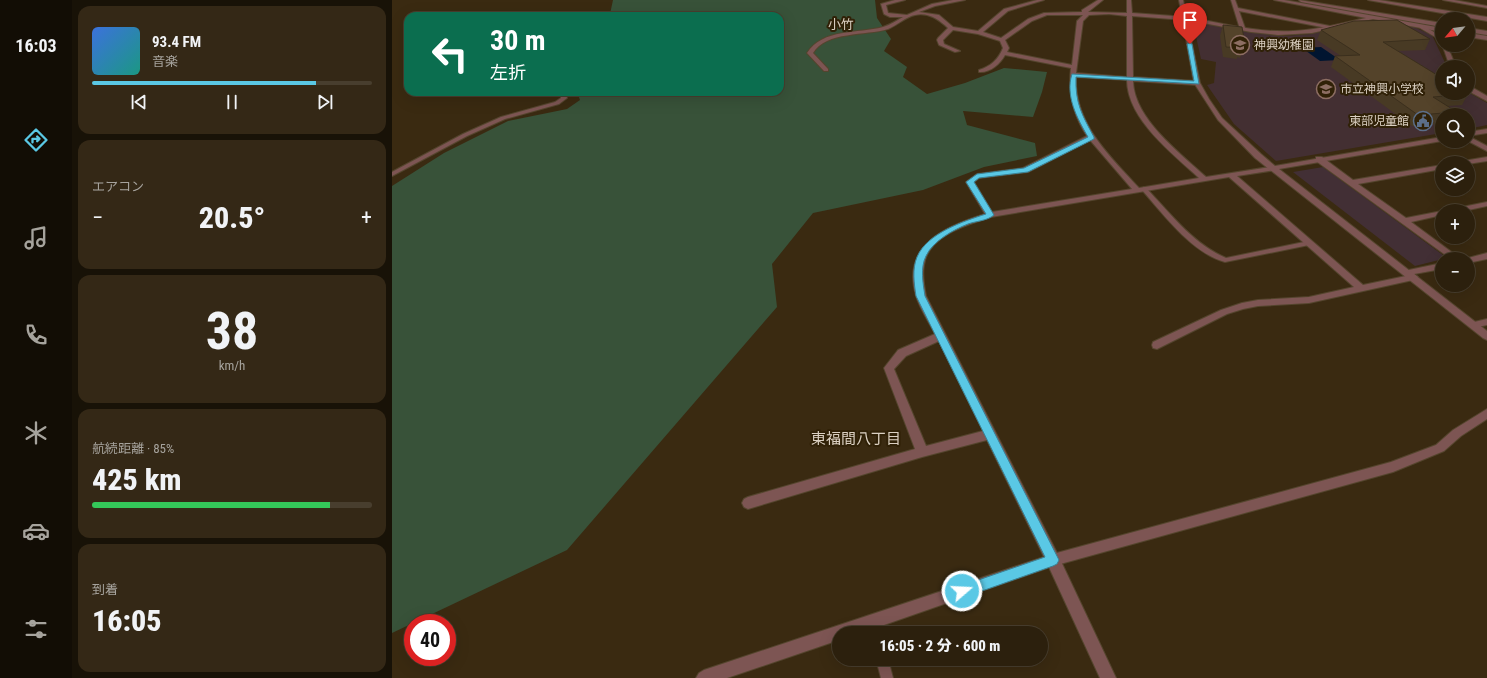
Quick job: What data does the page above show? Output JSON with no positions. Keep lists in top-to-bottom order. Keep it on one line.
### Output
{"districts":["小竹","東福間八丁目"],"places":{"school or university":["神興幼稚園","市立神興小学校"],"public building":["東部児童館"]},"north":"bottom left","page":{"tabs":"16:03","map_buttons":["+","−"],"turn":["30 m","左折"],"song":["93.4 FM","音楽"],"tile":["エアコン",["38","km/h"],["航続距離 · 85%","425 km"],["到着","16:05"]],"heat":["−","20.5°","+"],"limit":"40","trip":"16:05 · 2 分 · 600 m"}}
